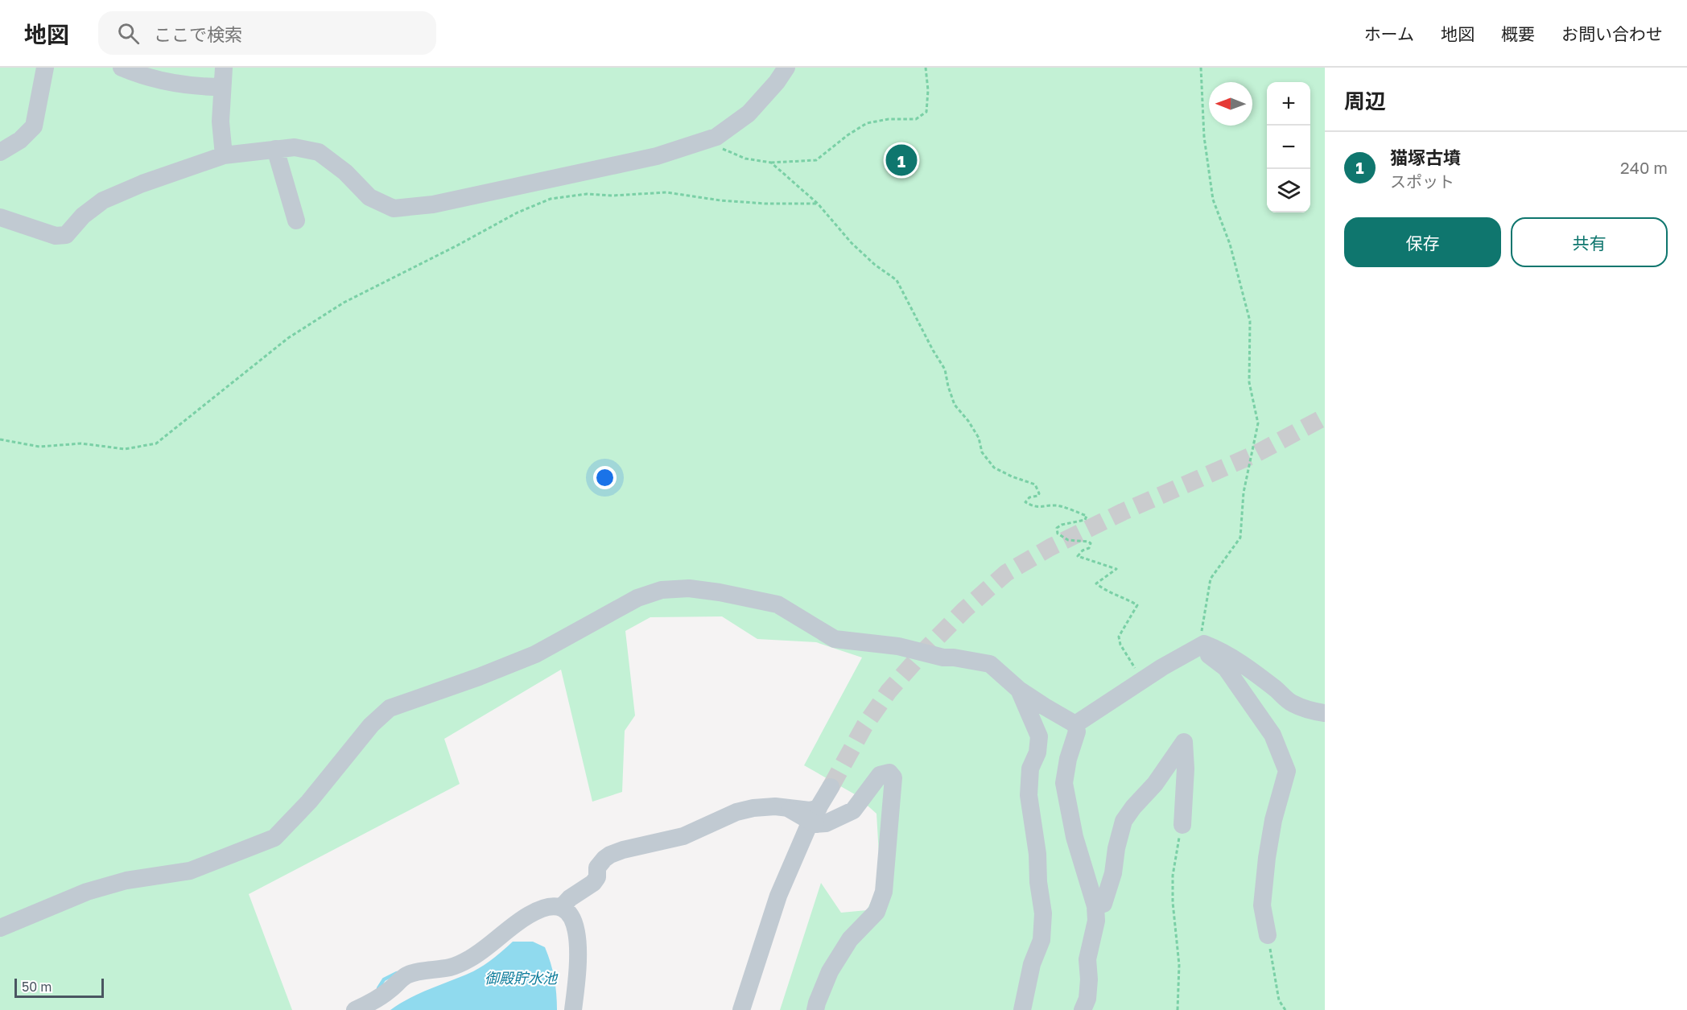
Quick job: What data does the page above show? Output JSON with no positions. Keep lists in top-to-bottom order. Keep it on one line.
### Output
{"water":["御殿貯水池"],"scale_bar":"50 m","north":"left","page":{"header":"地図","search":"ここで検索","nav":["ホーム","地図","概要","お問い合わせ"],"heading":"周辺","map_buttons":["+","−"],"list":[{"mark":"1","name":"猫塚古墳","note":"スポット","value":"240 m"}],"pins":"1","buttons":["保存","共有"],"scale":"50 m"}}
